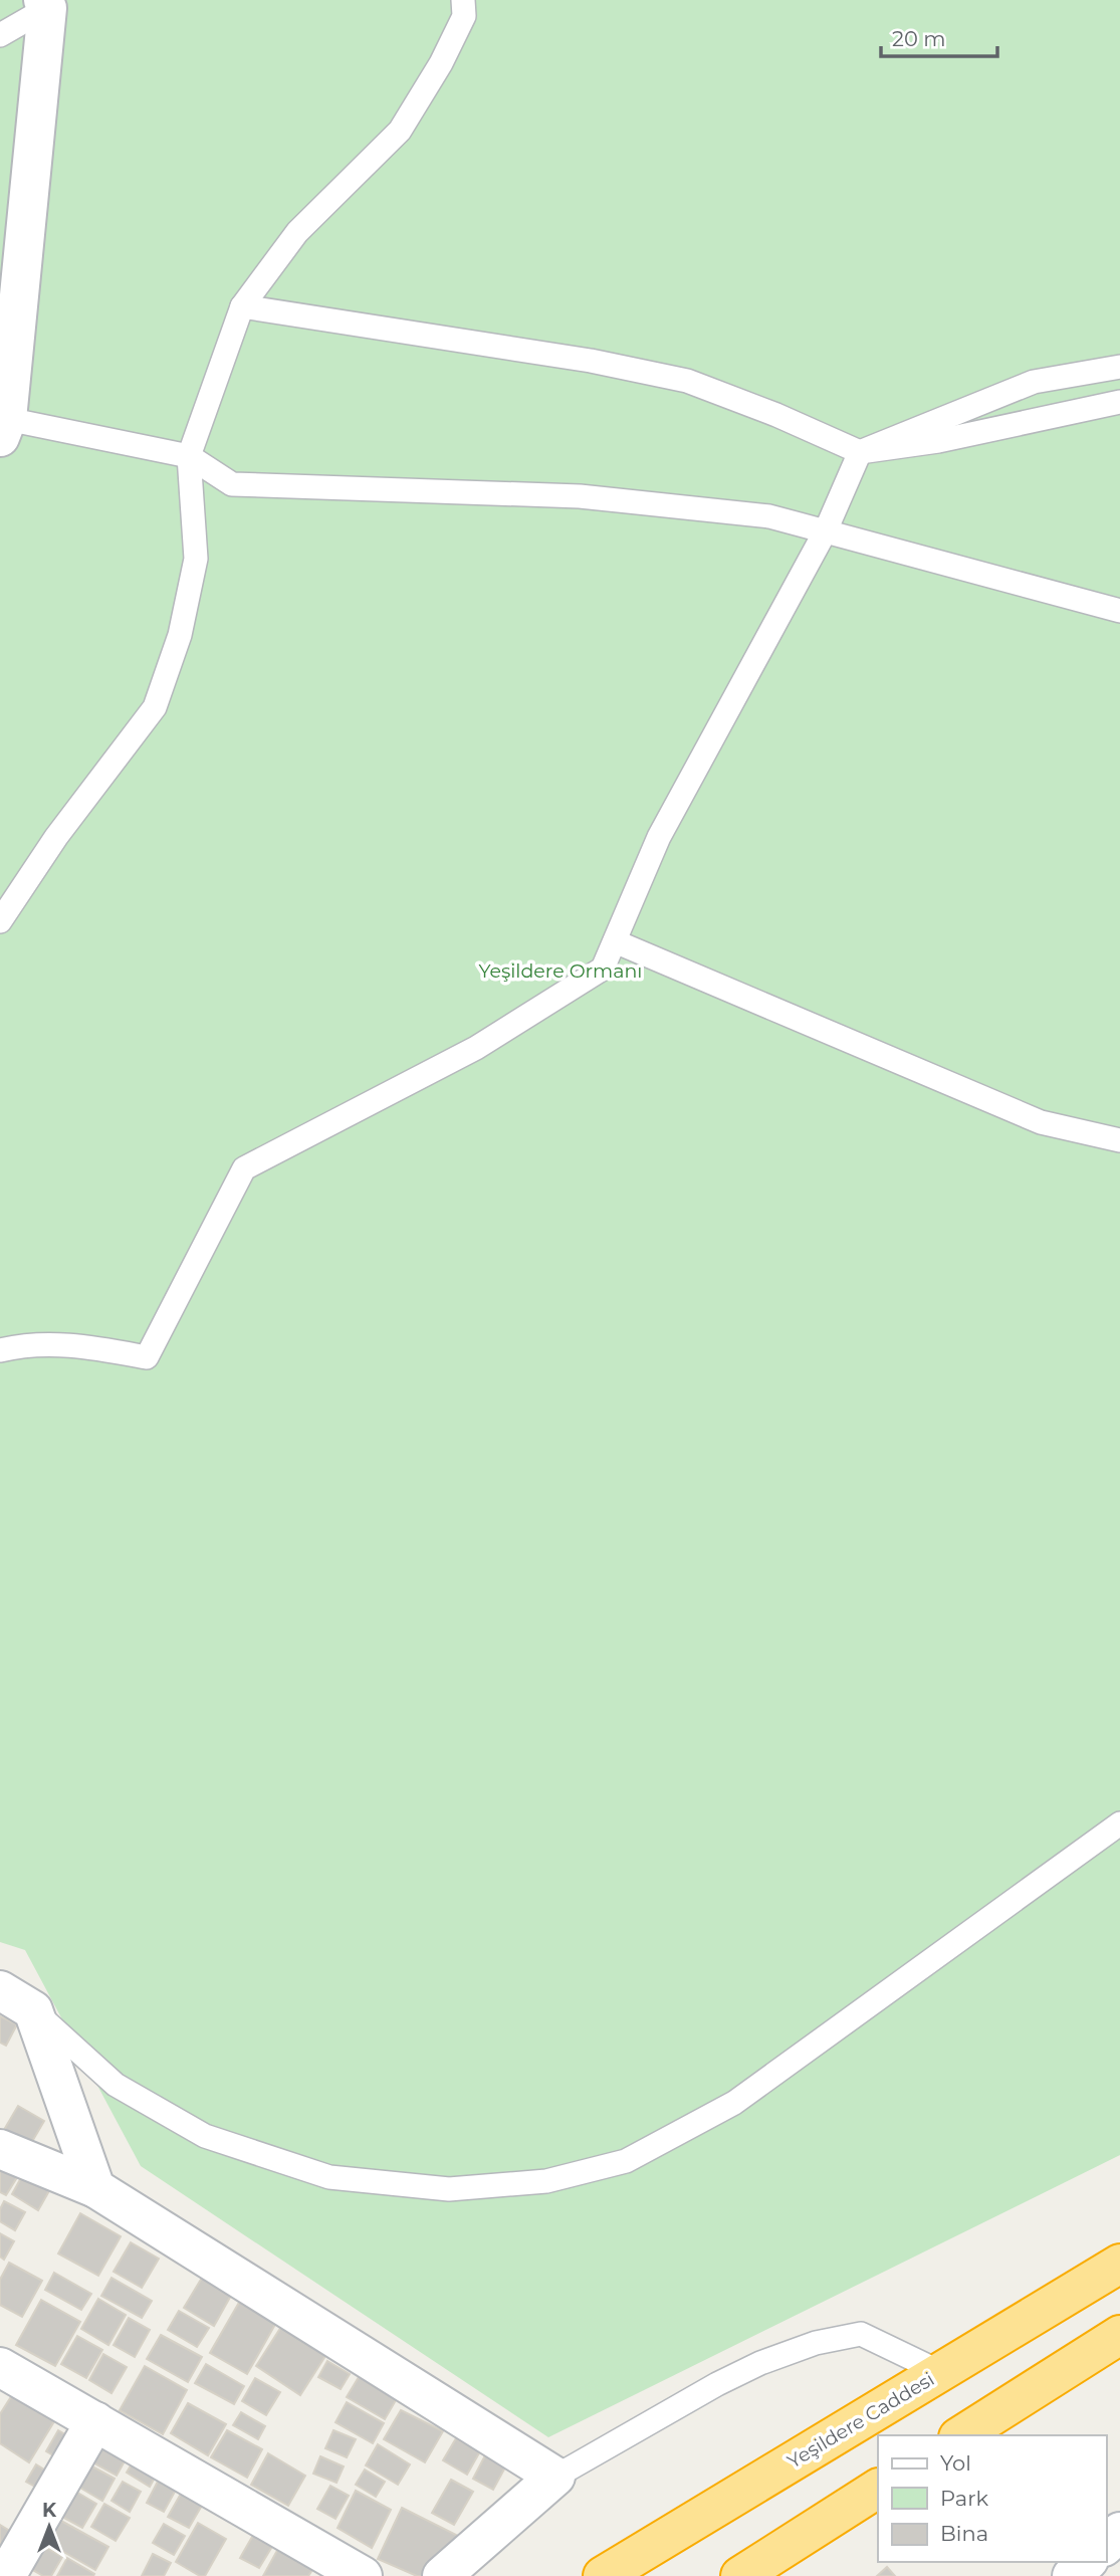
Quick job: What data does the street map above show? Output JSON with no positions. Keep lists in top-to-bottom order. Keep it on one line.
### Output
{"streets":{"highway":["Yeşildere Caddesi"]},"parks":["Yeşildere Ormanı"],"legend":["Yol","Park","Bina"],"scale_bar":"20 m","north":"top"}
